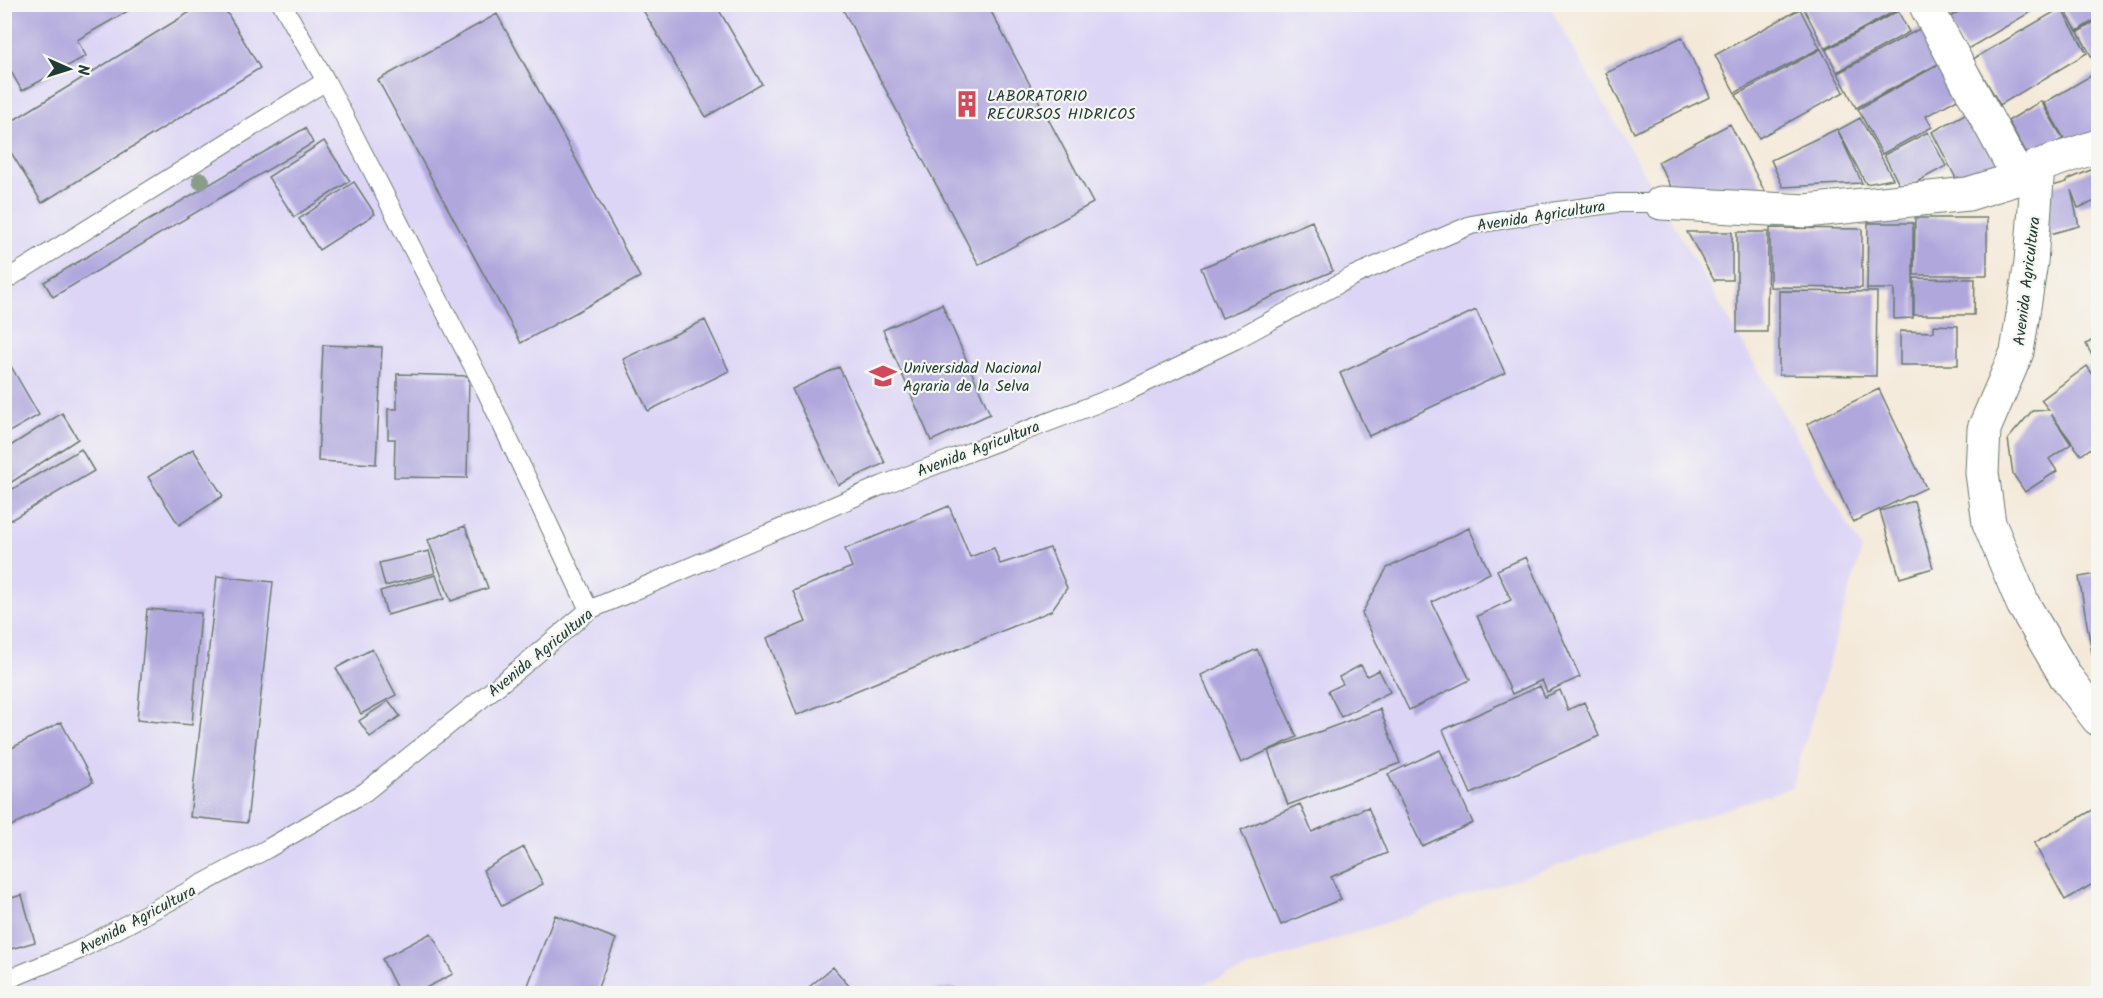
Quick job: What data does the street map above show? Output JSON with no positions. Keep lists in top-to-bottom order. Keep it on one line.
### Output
{"streets":{"street":["Avenida Agricultura"]},"places":{"building":["LABORATORIO RECURSOS HIDRICOS"],"school or university":["Universidad Nacional Agraria de la Selva"]},"north":"right"}
